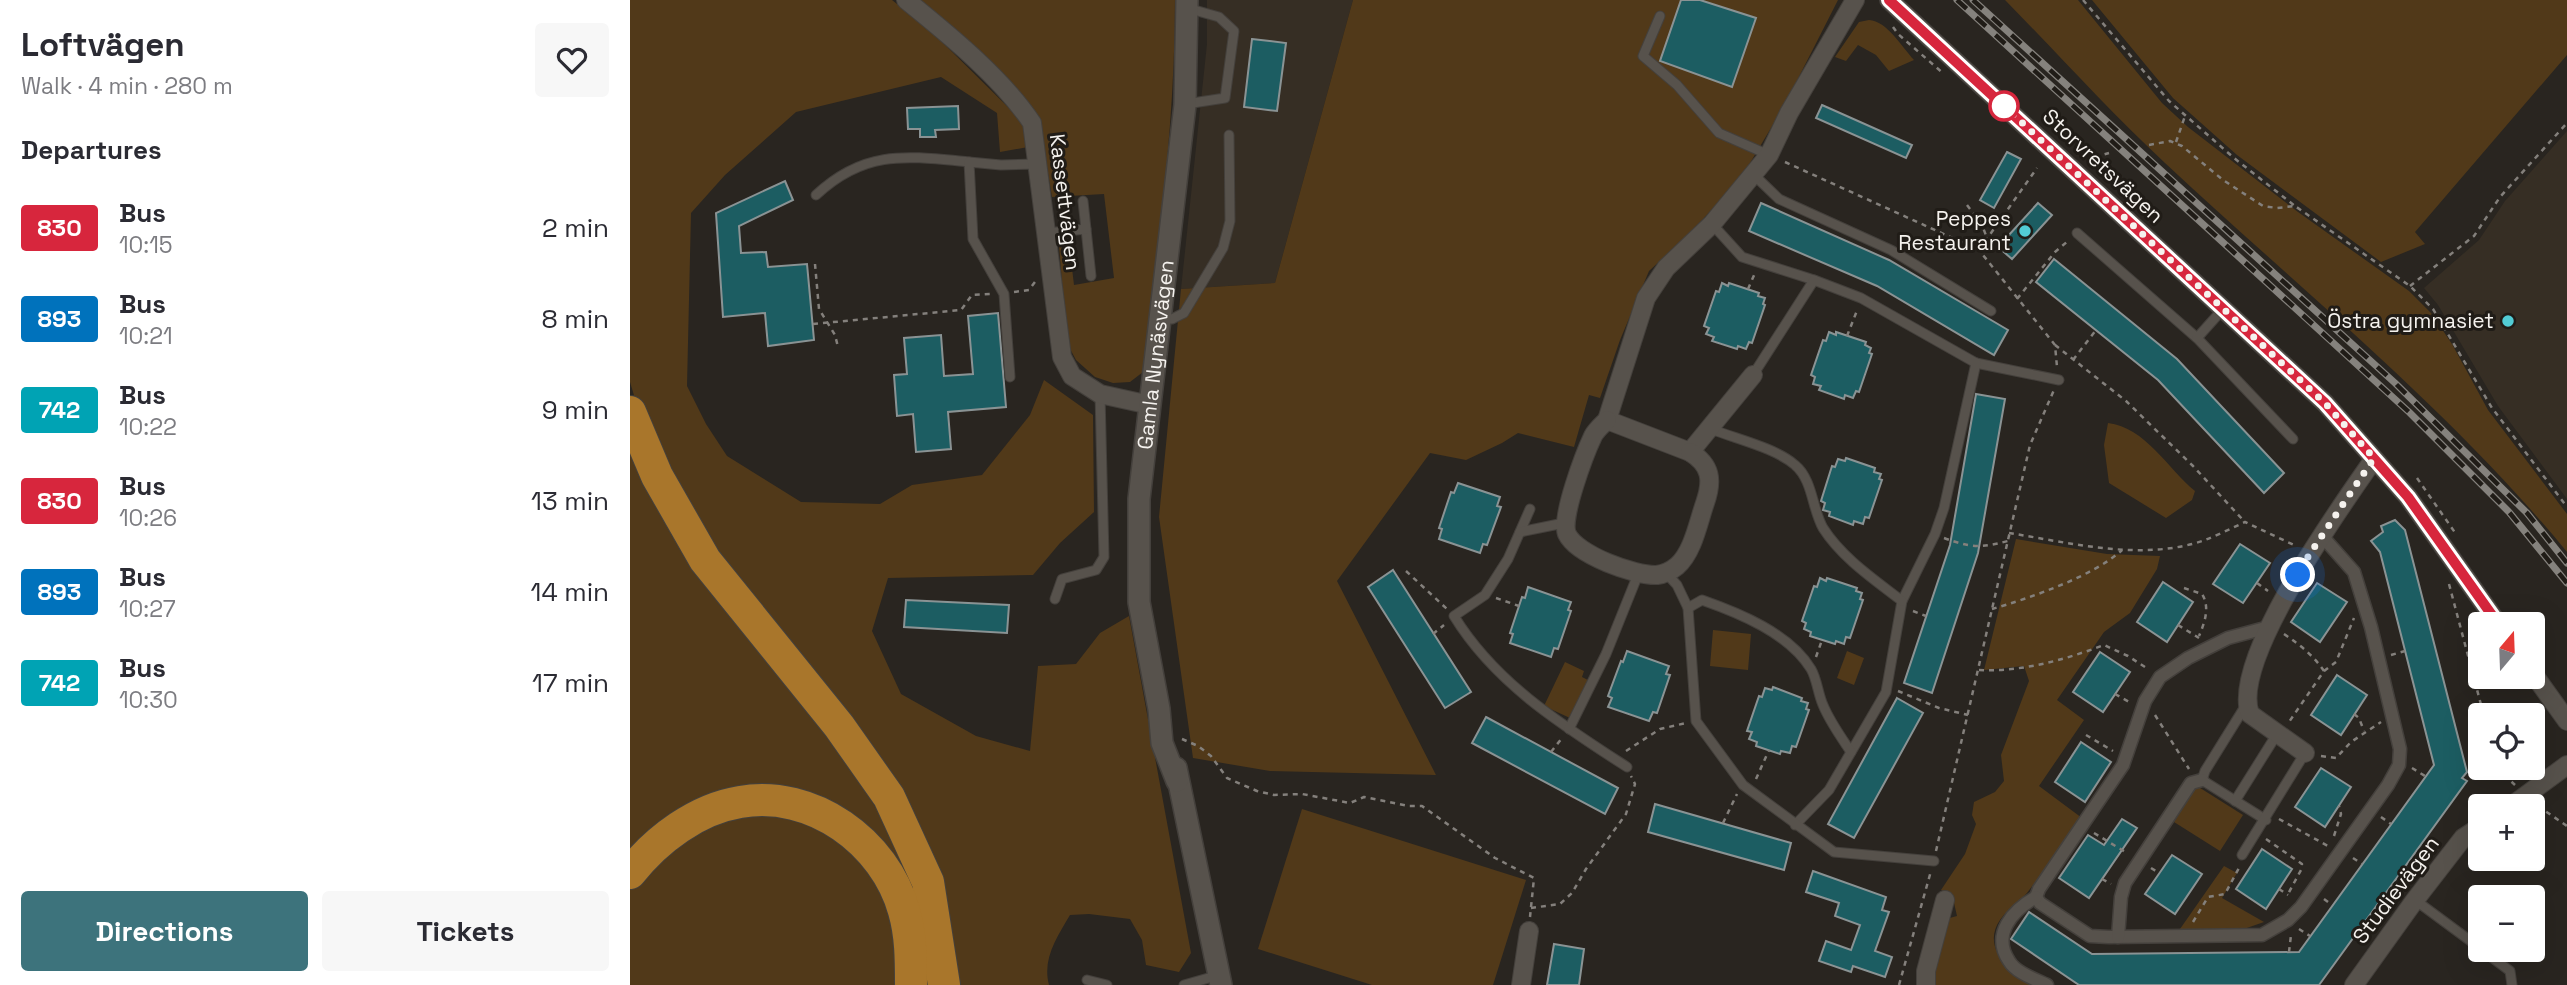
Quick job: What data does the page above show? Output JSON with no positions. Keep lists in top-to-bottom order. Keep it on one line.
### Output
{"streets":{"street":["Storvretsvägen","Kassettvägen","Gamla Nynäsvägen","Studievägen"]},"crossings":[["Kassettvägen","Gamla Nynäsvägen"]],"places":["Peppes Restaurant","Östra gymnasiet"],"lines":["bus line 830"],"north":"top","page":{"heading":[["Loftvägen","Walk · 4 min · 280 m"],"Departures"],"list":[{"mark":"830","name":"Bus","note":"10:15","value":"2 min"},{"mark":"893","name":"Bus","note":"10:21","value":"8 min"},{"mark":"742","name":"Bus","note":"10:22","value":"9 min"},{"mark":"830","name":"Bus","note":"10:26","value":"13 min"},{"mark":"893","name":"Bus","note":"10:27","value":"14 min"},{"mark":"742","name":"Bus","note":"10:30","value":"17 min"}],"map_buttons":["+","−"],"buttons":["Directions","Tickets"]}}
